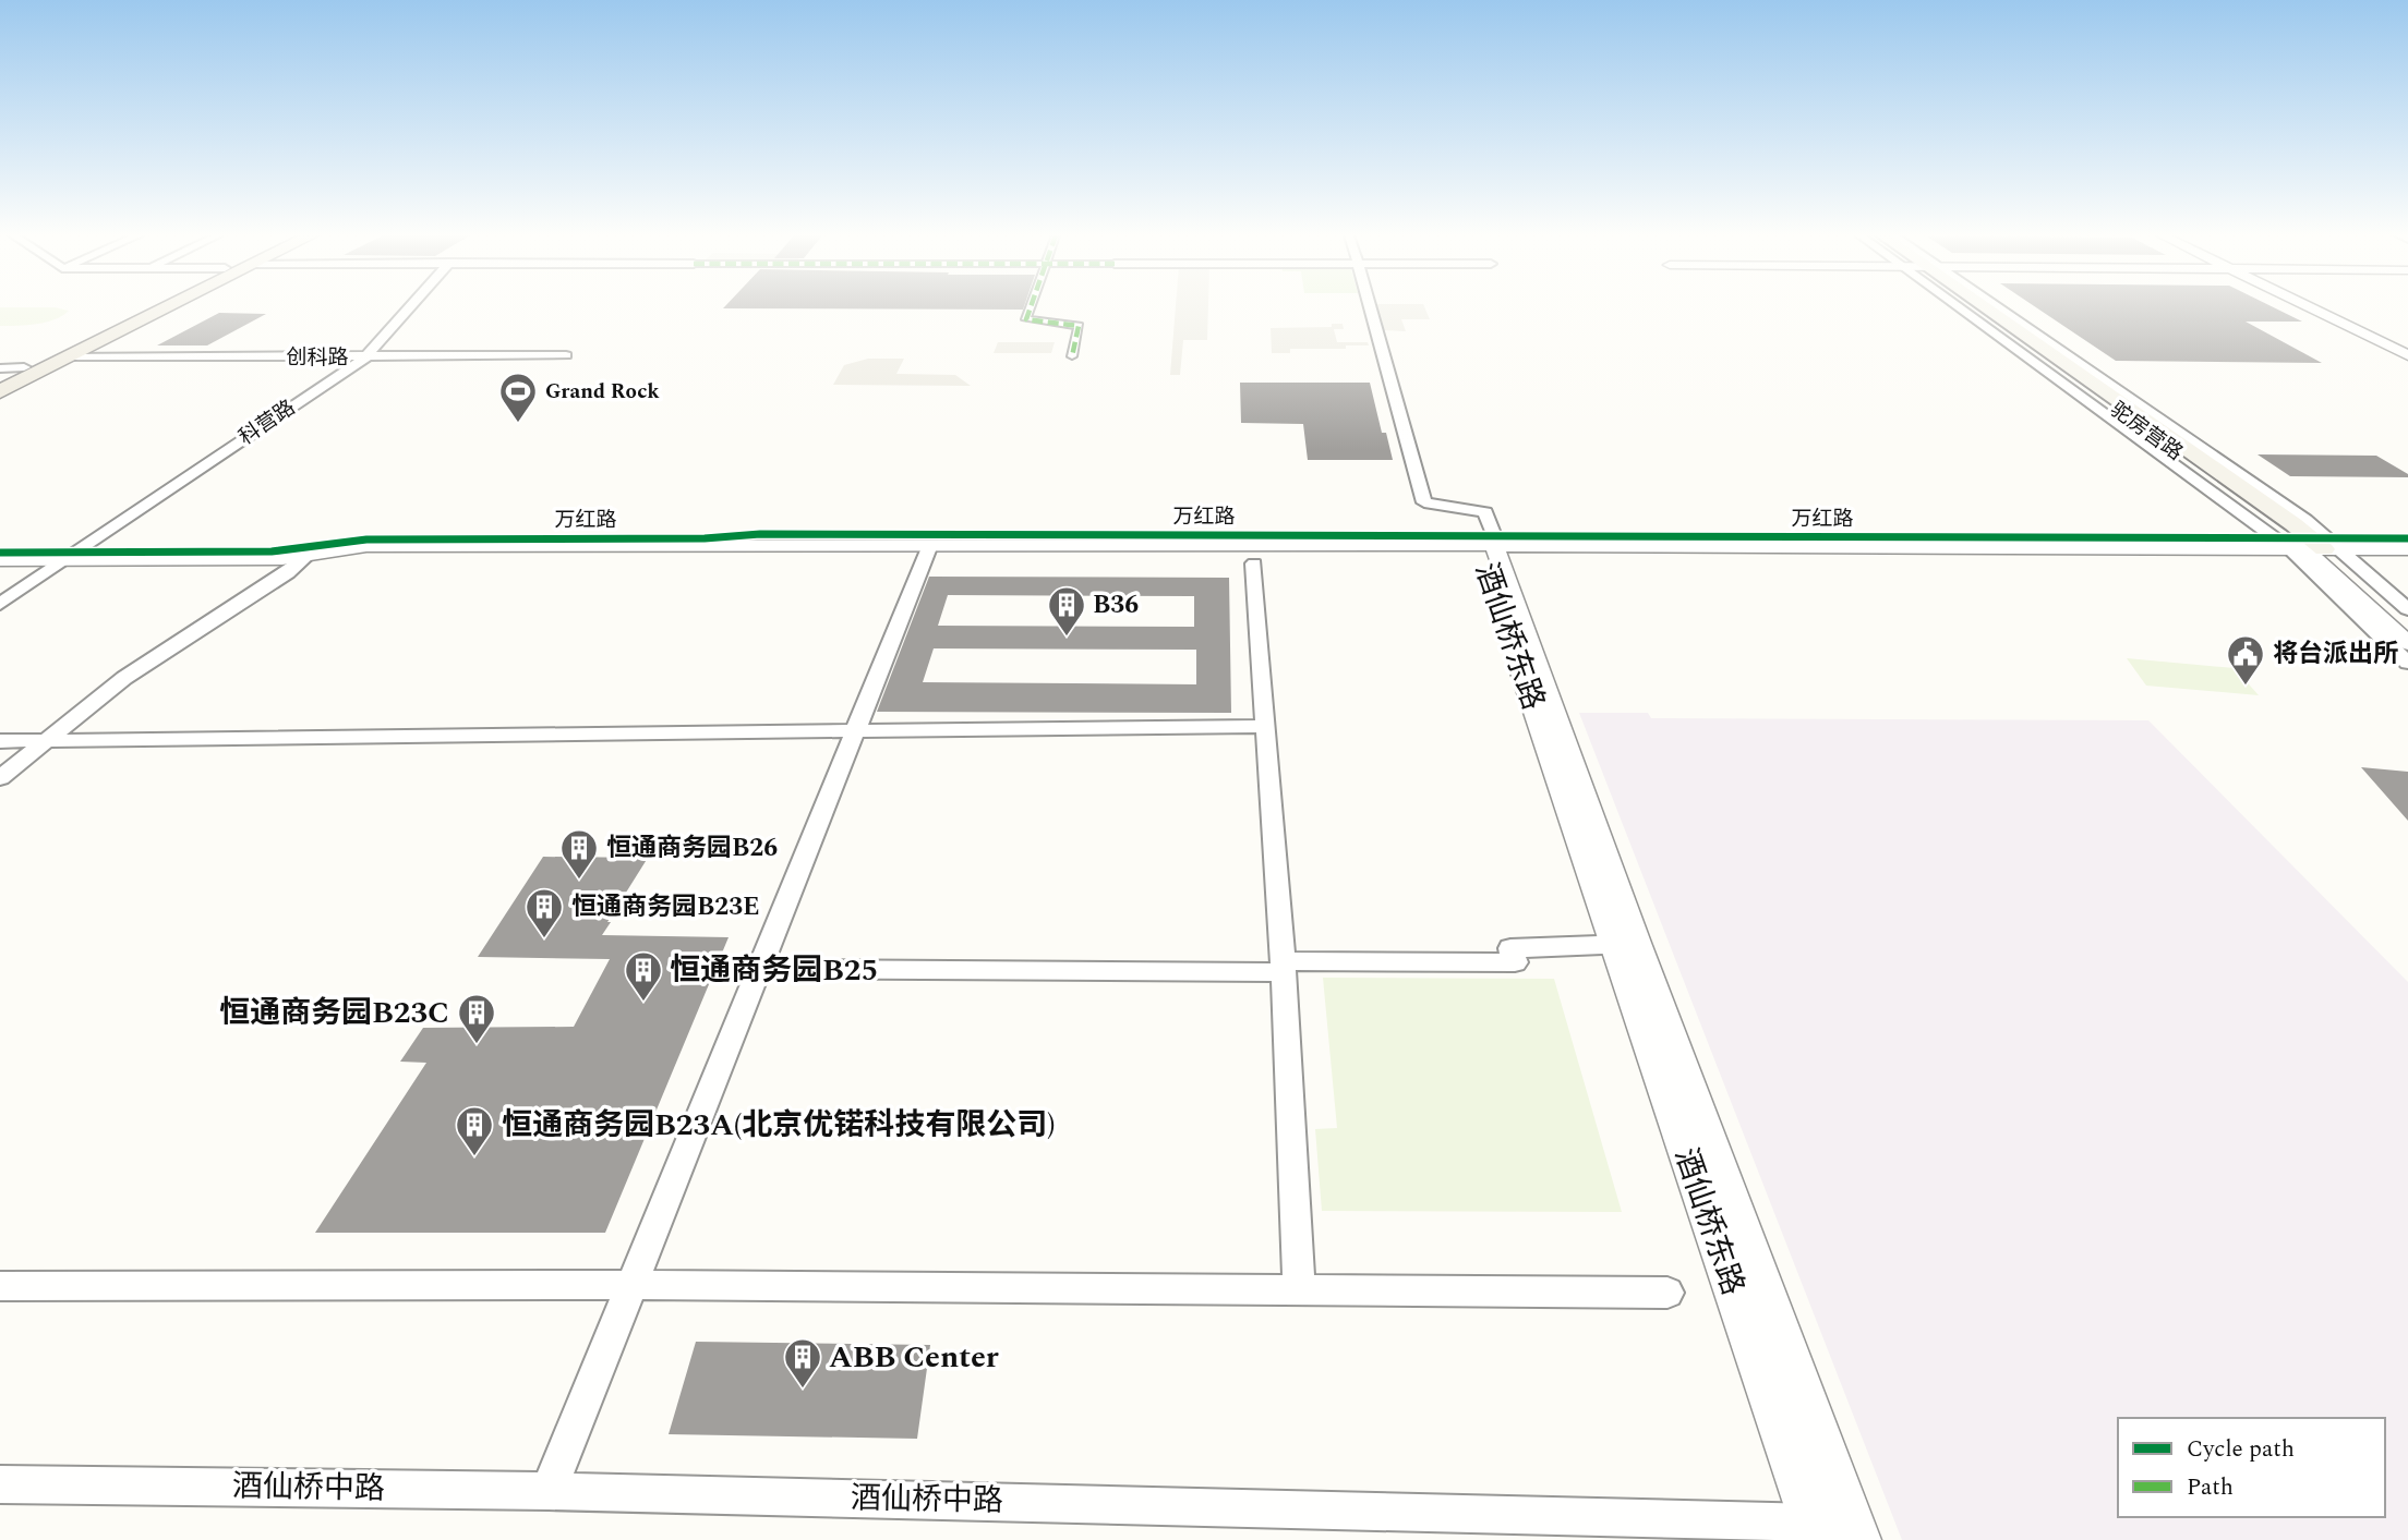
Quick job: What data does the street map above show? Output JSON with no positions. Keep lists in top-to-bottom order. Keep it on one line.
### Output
{"streets":{"main road":["驼房营路"],"street":["创科路","科营路","万红路","酒仙桥东路","酒仙桥中路"]},"crossings":[["创科路","科营路"],["科营路","万红路"],["驼房营路","万红路"],["万红路","酒仙桥东路"],["酒仙桥东路","酒仙桥中路"]],"places":{"sports":["Grand Rock"],"building":["B36","恒通商务园B26","恒通商务园B23E","恒通商务园B25","恒通商务园B23C","恒通商务园B23A(北京优锘科技有限公司)","ABB Center"],"public building":["将台派出所"]},"legend":["Cycle path","Path"]}
